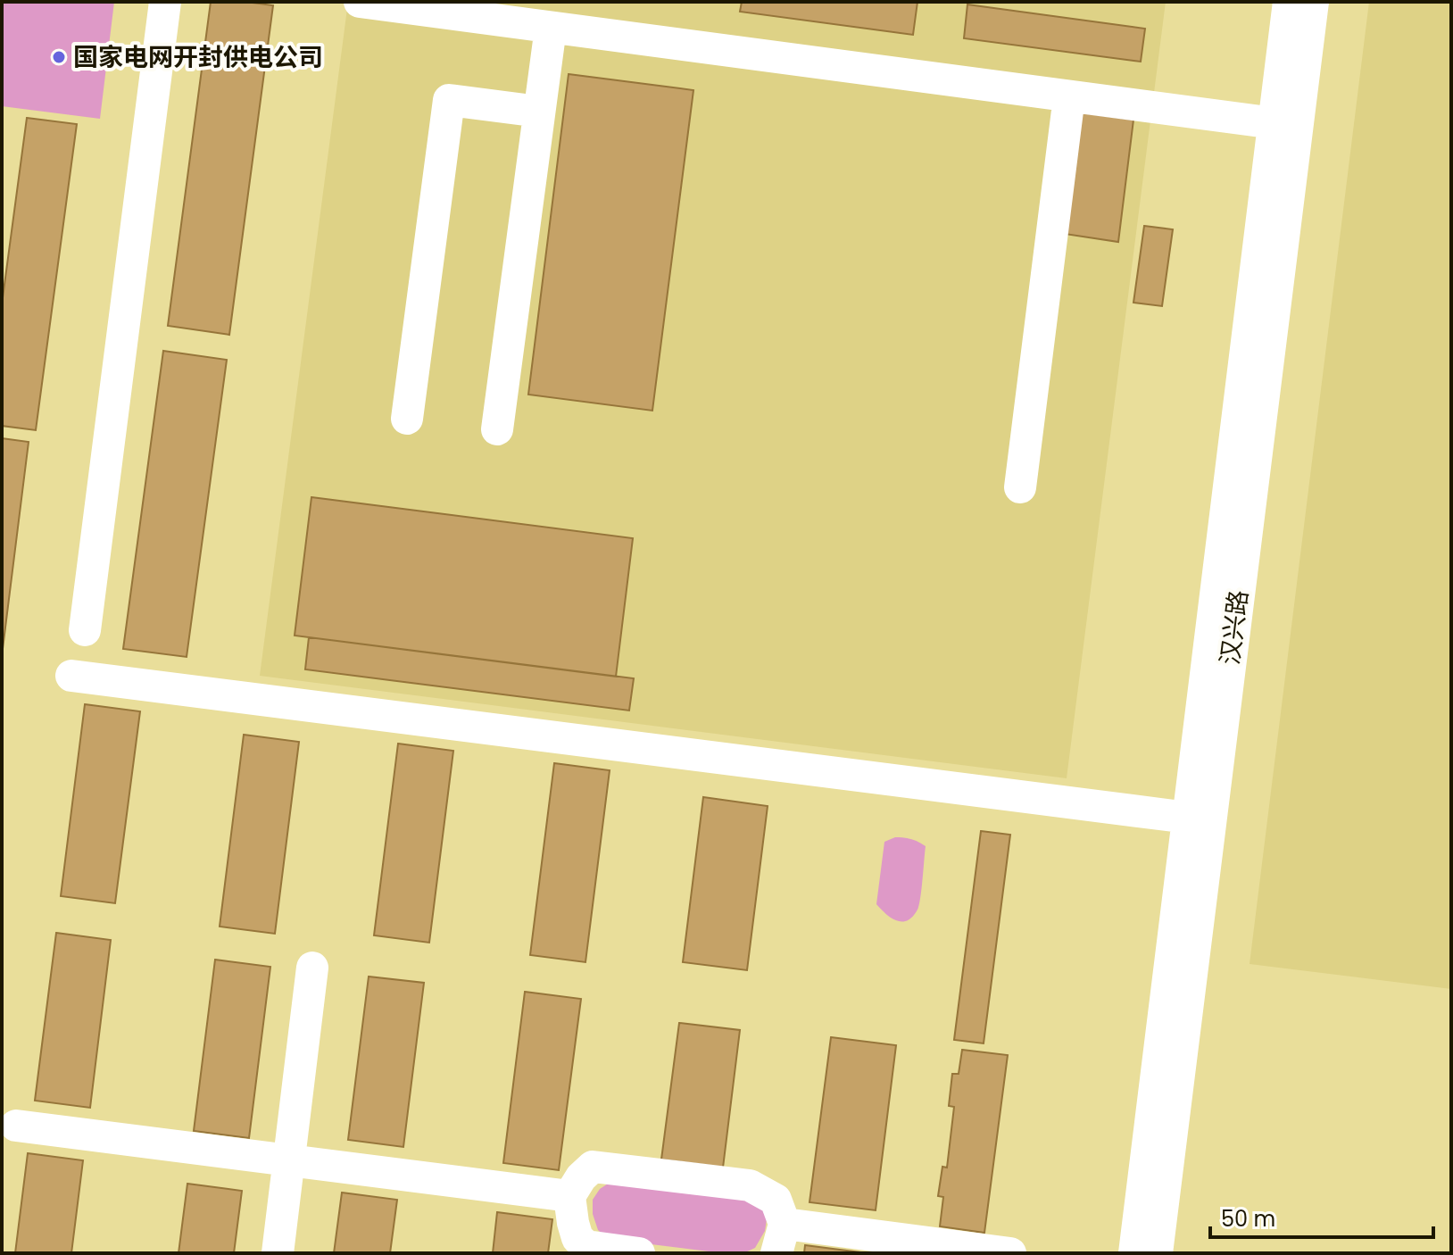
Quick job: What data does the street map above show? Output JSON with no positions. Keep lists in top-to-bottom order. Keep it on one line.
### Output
{"streets":{"street":["汉兴路"]},"places":["国家电网开封供电公司"],"scale_bar":"50 m"}
